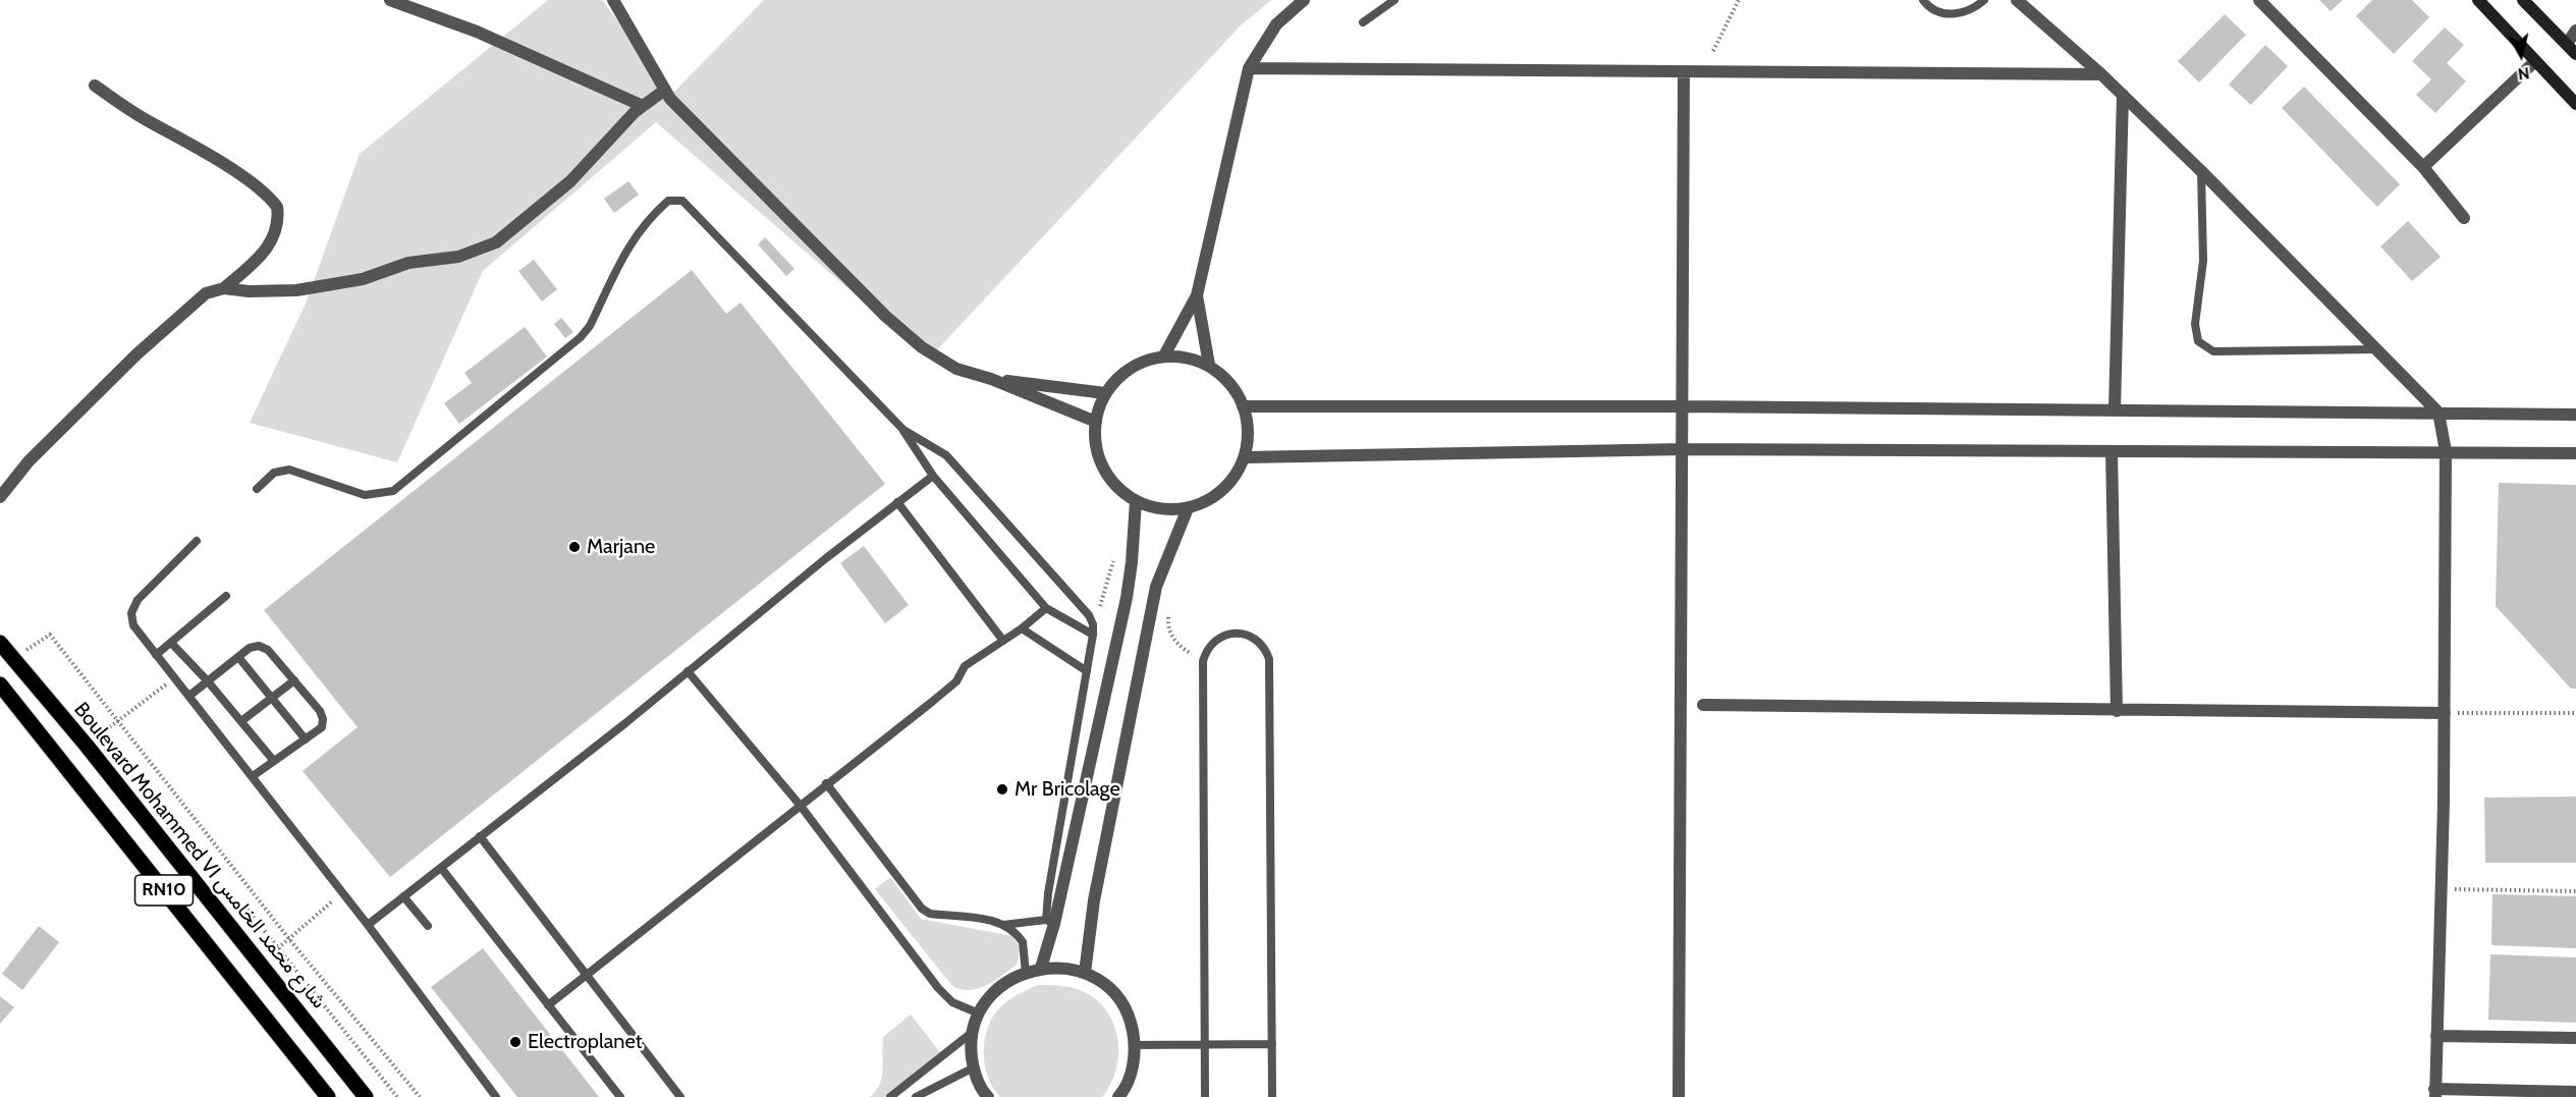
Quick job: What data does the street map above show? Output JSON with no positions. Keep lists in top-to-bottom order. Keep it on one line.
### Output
{"streets":{"main road":["Boulevard Mohammed VI شارع محمد الخامس","RN10"]},"places":["Marjane","Mr Bricolage","Electroplanet"],"north":"bottom"}
